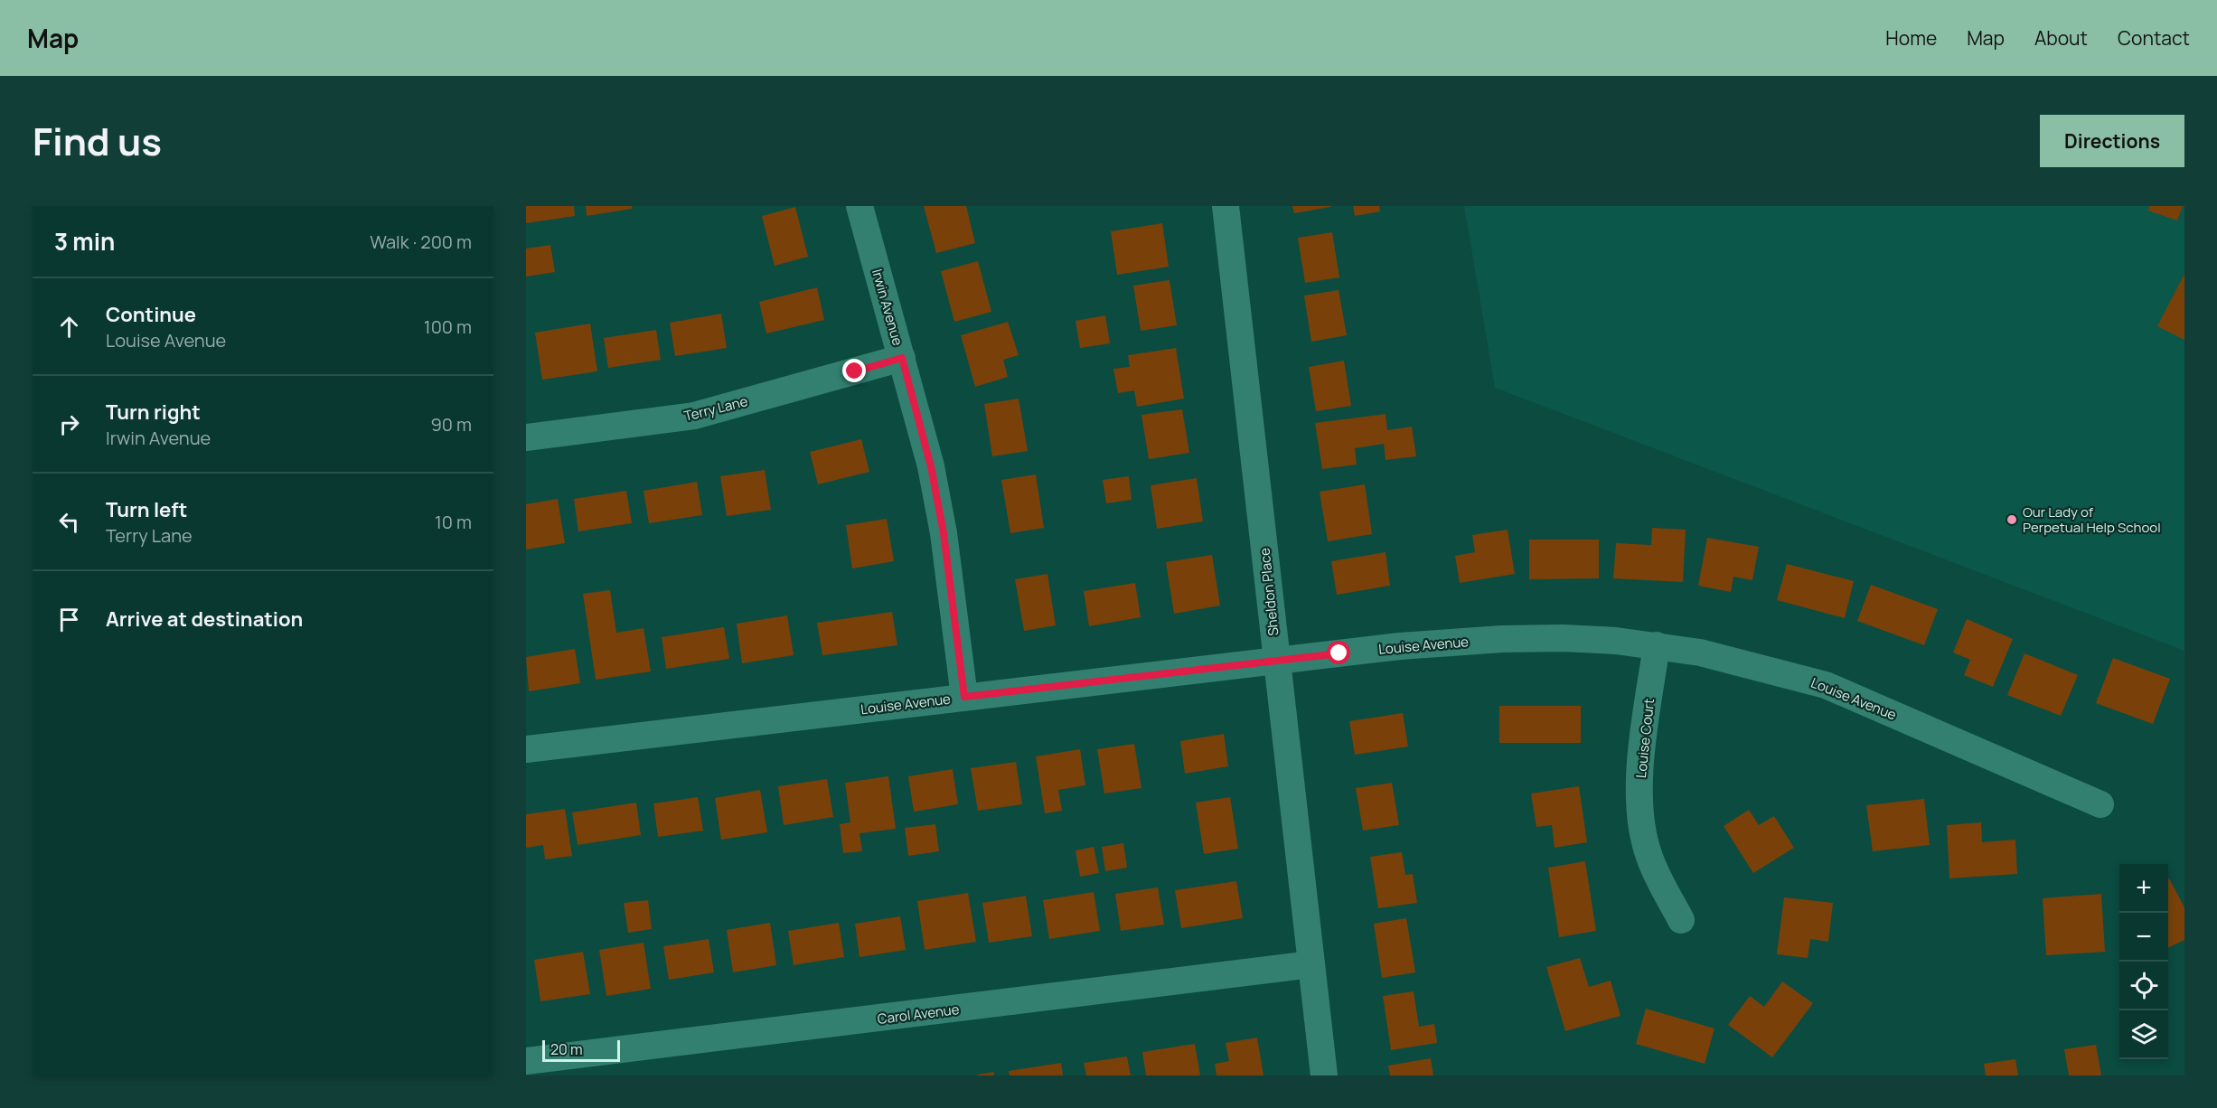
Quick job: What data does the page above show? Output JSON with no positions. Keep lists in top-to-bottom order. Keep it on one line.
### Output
{"streets":{"street":["Irwin Avenue","Terry Lane","Sheldon Place","Louise Avenue","Louise Court","Carol Avenue"]},"crossings":[["Irwin Avenue","Terry Lane"],["Irwin Avenue","Louise Avenue"],["Sheldon Place","Louise Avenue"],["Sheldon Place","Carol Avenue"],["Louise Avenue","Louise Court"]],"places":["Our Lady of Perpetual Help School"],"scale_bar":"20 m","page":{"header":"Map","nav":["Home","Map","About","Contact"],"title":"Find us","buttons":"Directions","heading":["3 min","Walk · 200 m"],"list":[["Continue","Louise Avenue","100 m"],["Turn right","Irwin Avenue","90 m"],["Turn left","Terry Lane","10 m"],"Arrive at destination"],"map_buttons":["+","−"],"scale":"20 m"}}
